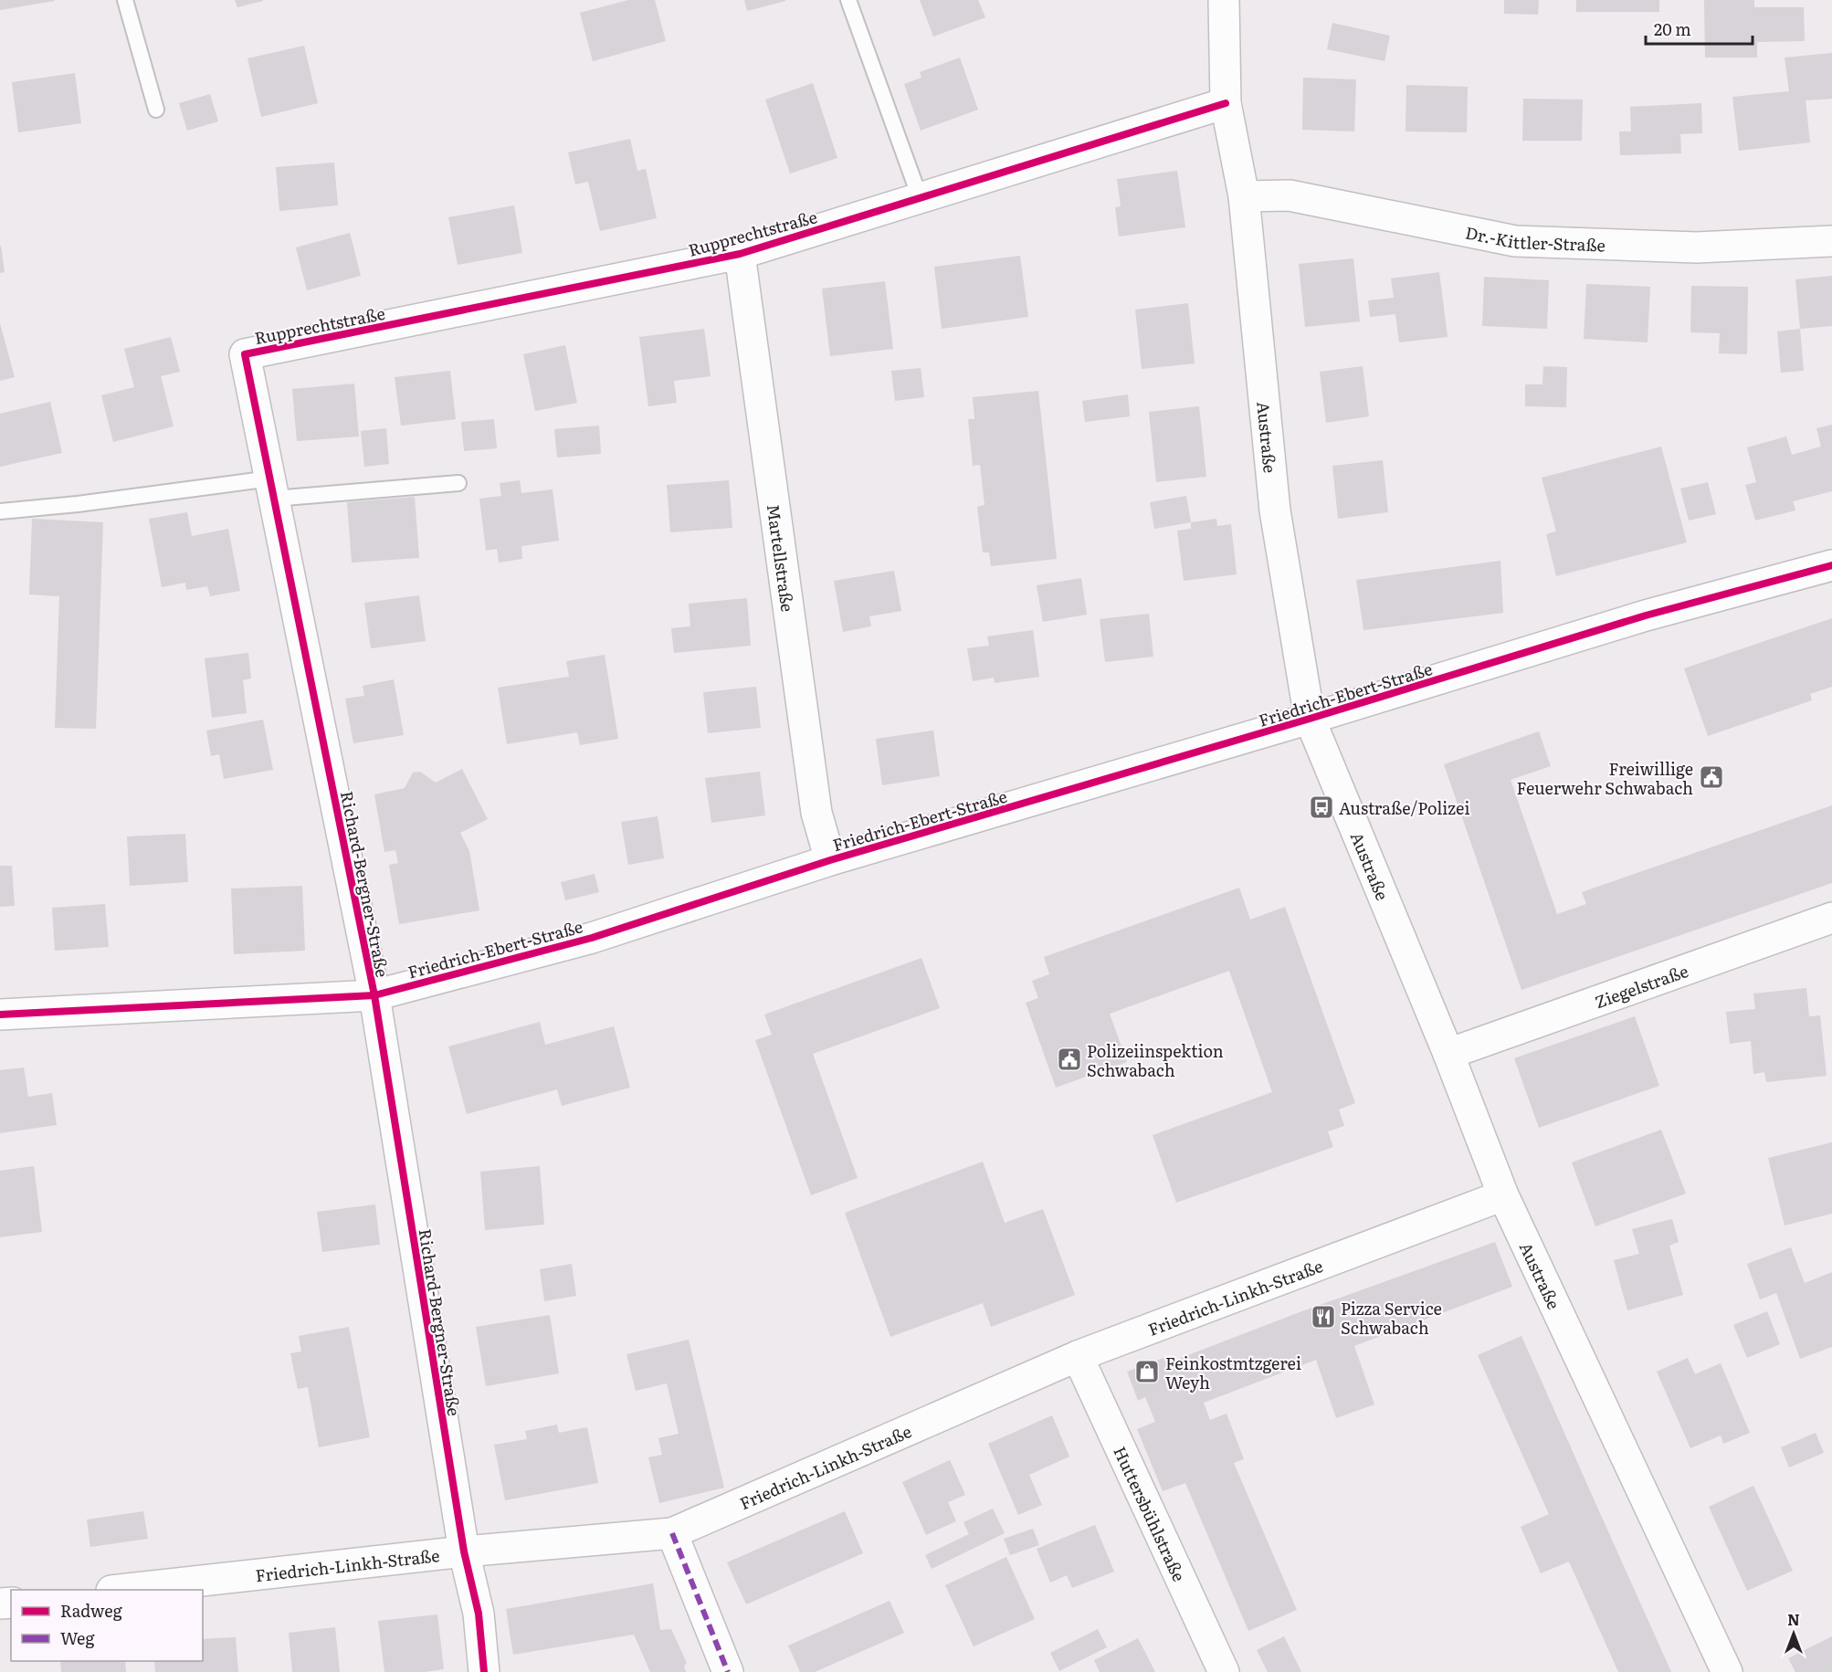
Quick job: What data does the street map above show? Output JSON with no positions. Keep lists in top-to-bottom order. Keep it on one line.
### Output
{"streets":{"street":["Rupprechtstraße","Dr.-Kittler-Straße","Austraße","Martellstraße","Friedrich-Ebert-Straße","Richard-Bergner-Straße","Ziegelstraße","Friedrich-Linkh-Straße","Huttersbühlstraße"]},"crossings":[["Rupprechtstraße","Austraße"],["Rupprechtstraße","Martellstraße"],["Rupprechtstraße","Richard-Bergner-Straße"],["Dr.-Kittler-Straße","Austraße"],["Austraße","Friedrich-Ebert-Straße"],["Austraße","Ziegelstraße"],["Austraße","Friedrich-Linkh-Straße"],["Martellstraße","Friedrich-Ebert-Straße"],["Friedrich-Ebert-Straße","Richard-Bergner-Straße"],["Richard-Bergner-Straße","Friedrich-Linkh-Straße"],["Friedrich-Linkh-Straße","Huttersbühlstraße"]],"places":{"public building":["Freiwillige Feuerwehr Schwabach","Polizeiinspektion Schwabach"],"bus stop":["Austraße/Polizei"],"restaurant":["Pizza Service Schwabach"],"shop":["Feinkostmtzgerei Weyh"]},"legend":["Radweg","Weg"],"scale_bar":"20 m","north":"top"}
